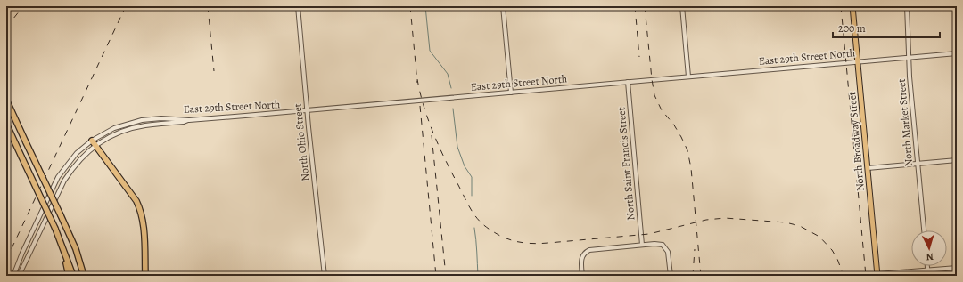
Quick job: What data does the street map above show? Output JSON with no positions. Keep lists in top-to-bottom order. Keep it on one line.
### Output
{"streets":{"main road":["North Broadway Street"],"street":["East 29th Street North","North Market Street","North Ohio Street","North Saint Francis Street"]},"crossings":[["East 29th Street North","North Market Street"],["East 29th Street North","North Broadway Street"],["East 29th Street North","North Ohio Street"],["East 29th Street North","North Saint Francis Street"]],"scale_bar":"200 m","north":"bottom"}
